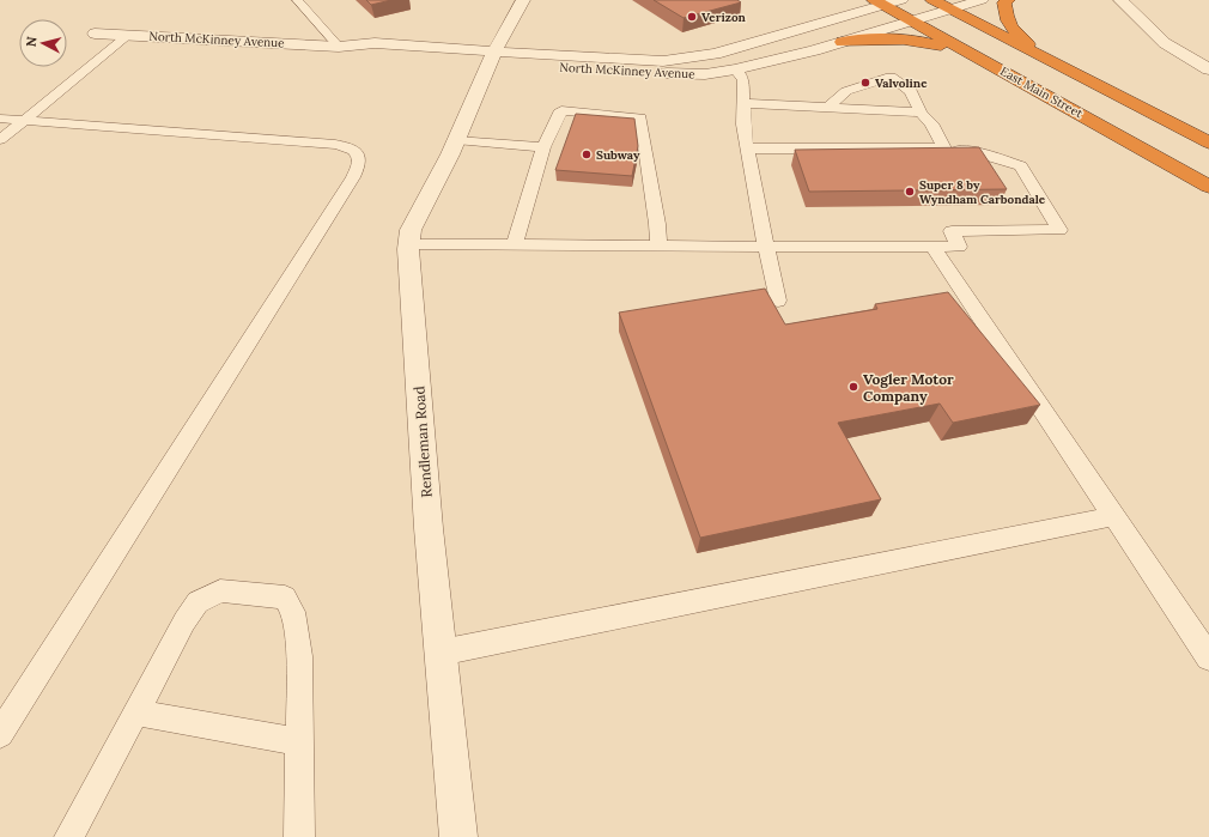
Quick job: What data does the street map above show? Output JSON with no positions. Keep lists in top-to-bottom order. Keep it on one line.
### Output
{"streets":{"highway":["East Main Street"],"street":["North McKinney Avenue","Rendleman Road"]},"crossings":[["North McKinney Avenue","East Main Street"],["North McKinney Avenue","Rendleman Road"]],"places":["Verizon","Valvoline","Subway","Super 8 by Wyndham Carbondale","Vogler Motor Company"],"north":"left"}
